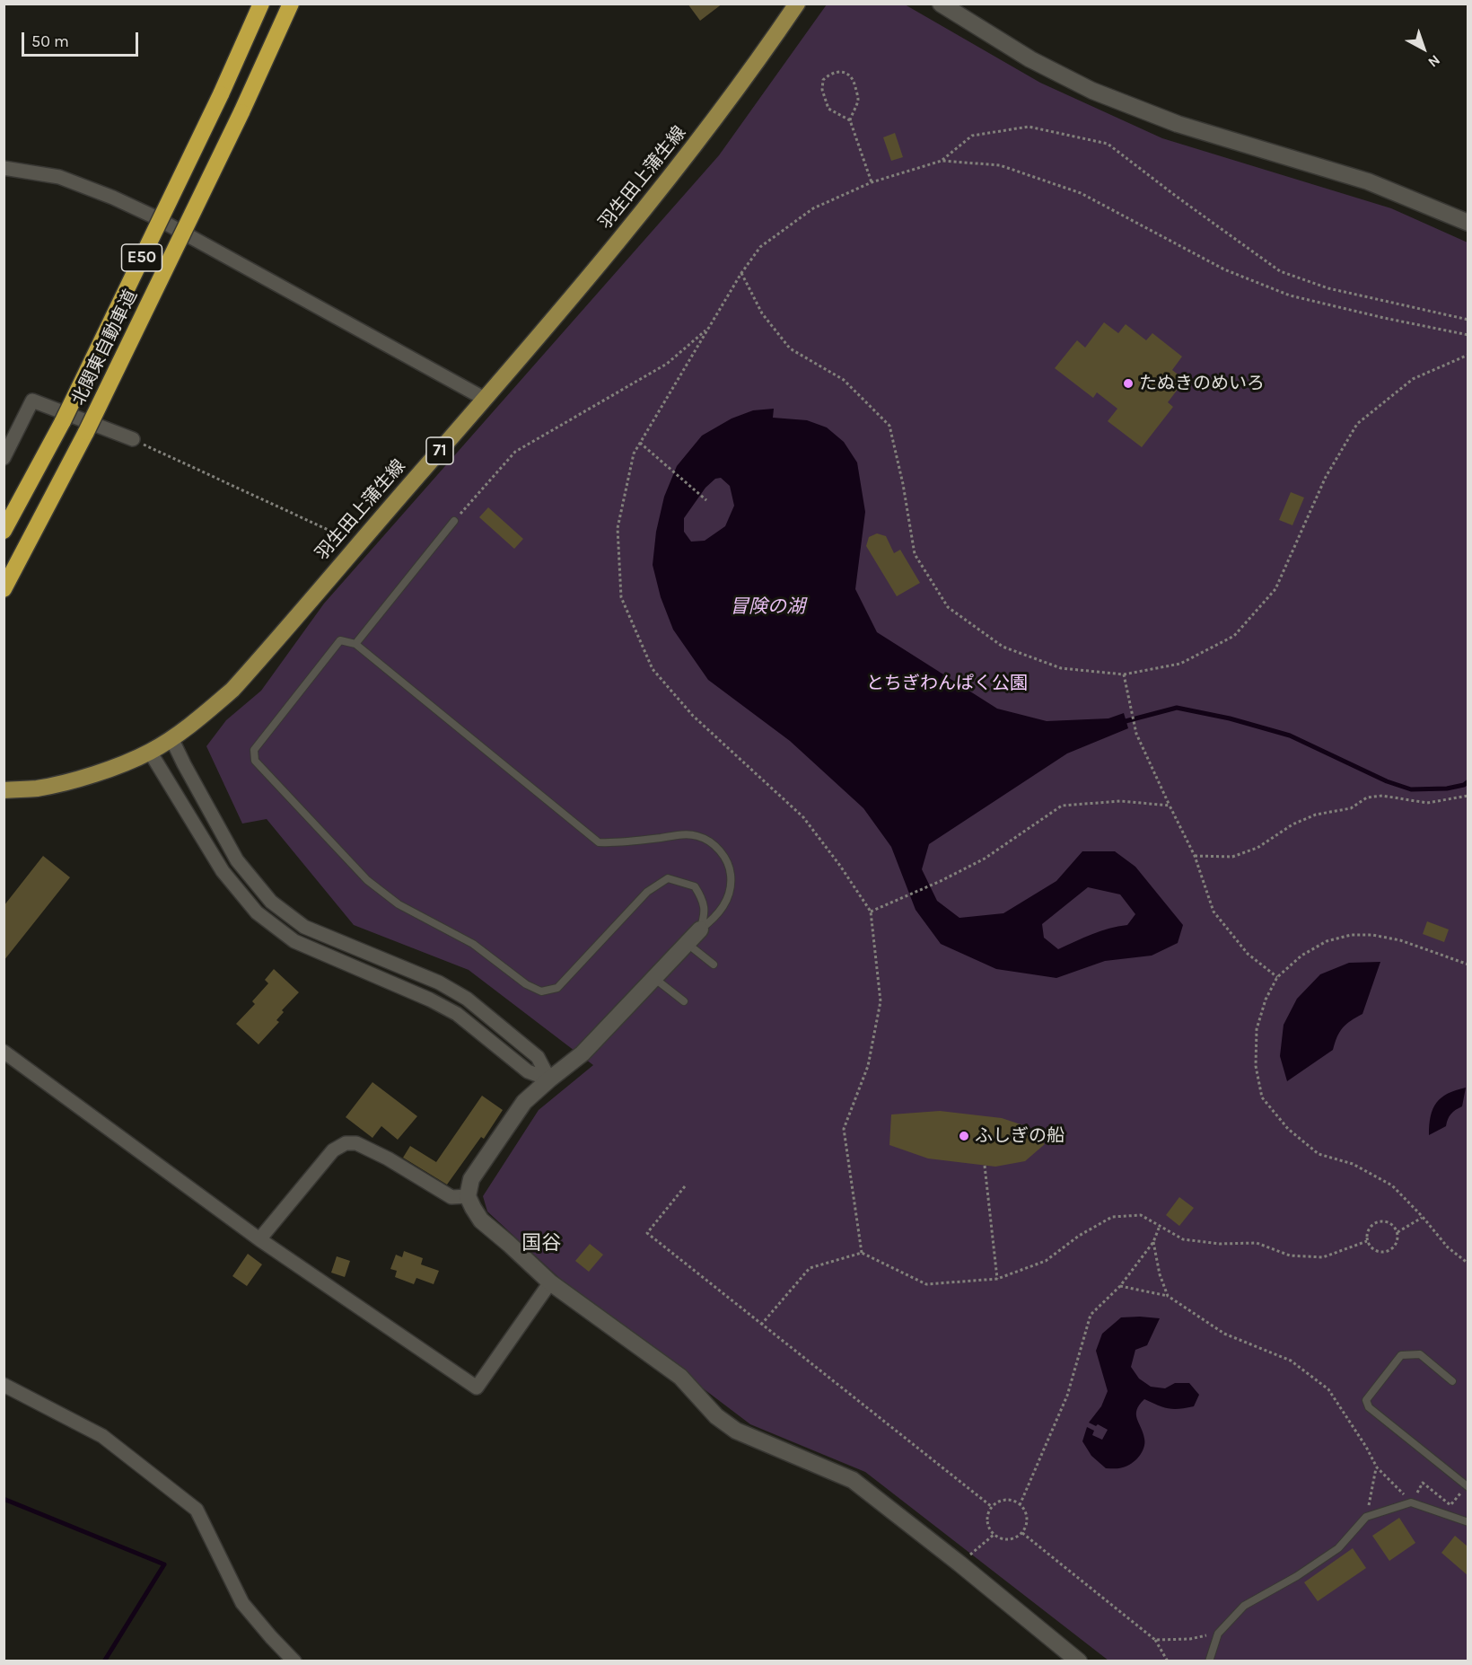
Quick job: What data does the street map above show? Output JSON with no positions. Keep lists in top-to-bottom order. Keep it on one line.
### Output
{"streets":{"highway":["E50","北関東自動車道"],"main road":["羽生田上蒲生線","71"]},"districts":["国谷"],"water":["冒険の湖"],"parks":["とちぎわんぱく公園"],"places":["たぬきのめいろ","ふしぎの船"],"scale_bar":"50 m","north":"bottom right"}
